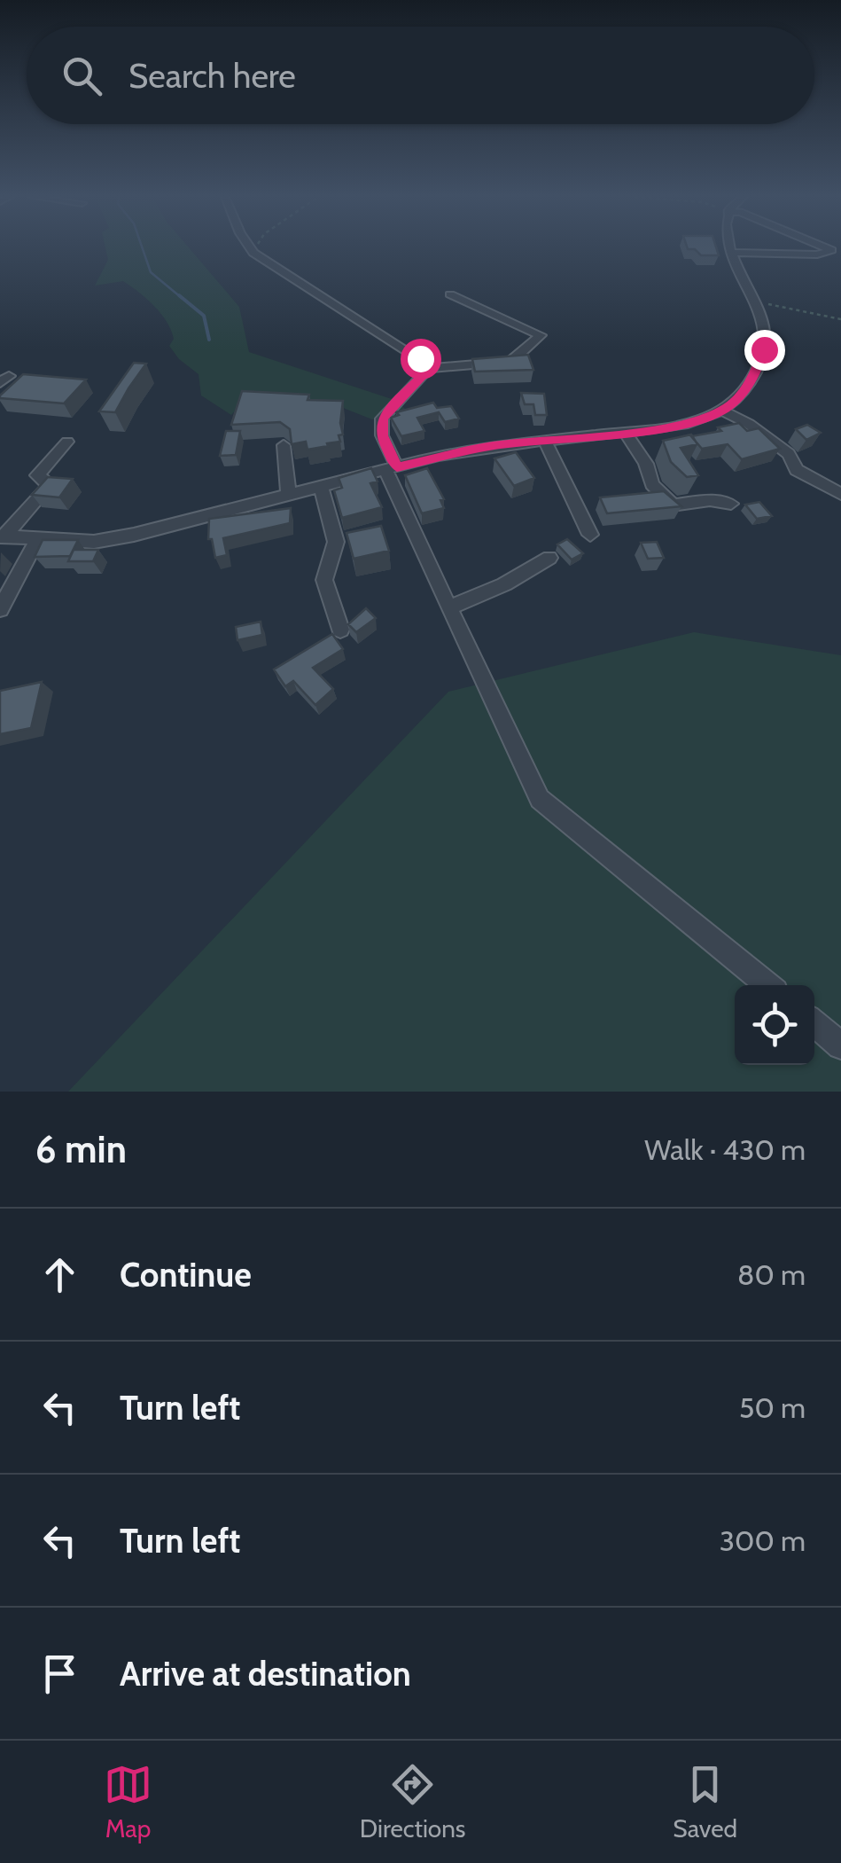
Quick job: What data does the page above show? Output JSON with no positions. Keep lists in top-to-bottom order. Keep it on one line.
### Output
{"page":{"search":"Search here","heading":["6 min","Walk · 430 m"],"list":[["Continue","80 m"],["Turn left","50 m"],["Turn left","300 m"],"Arrive at destination"],"nav":["Map","Directions","Saved"]}}
